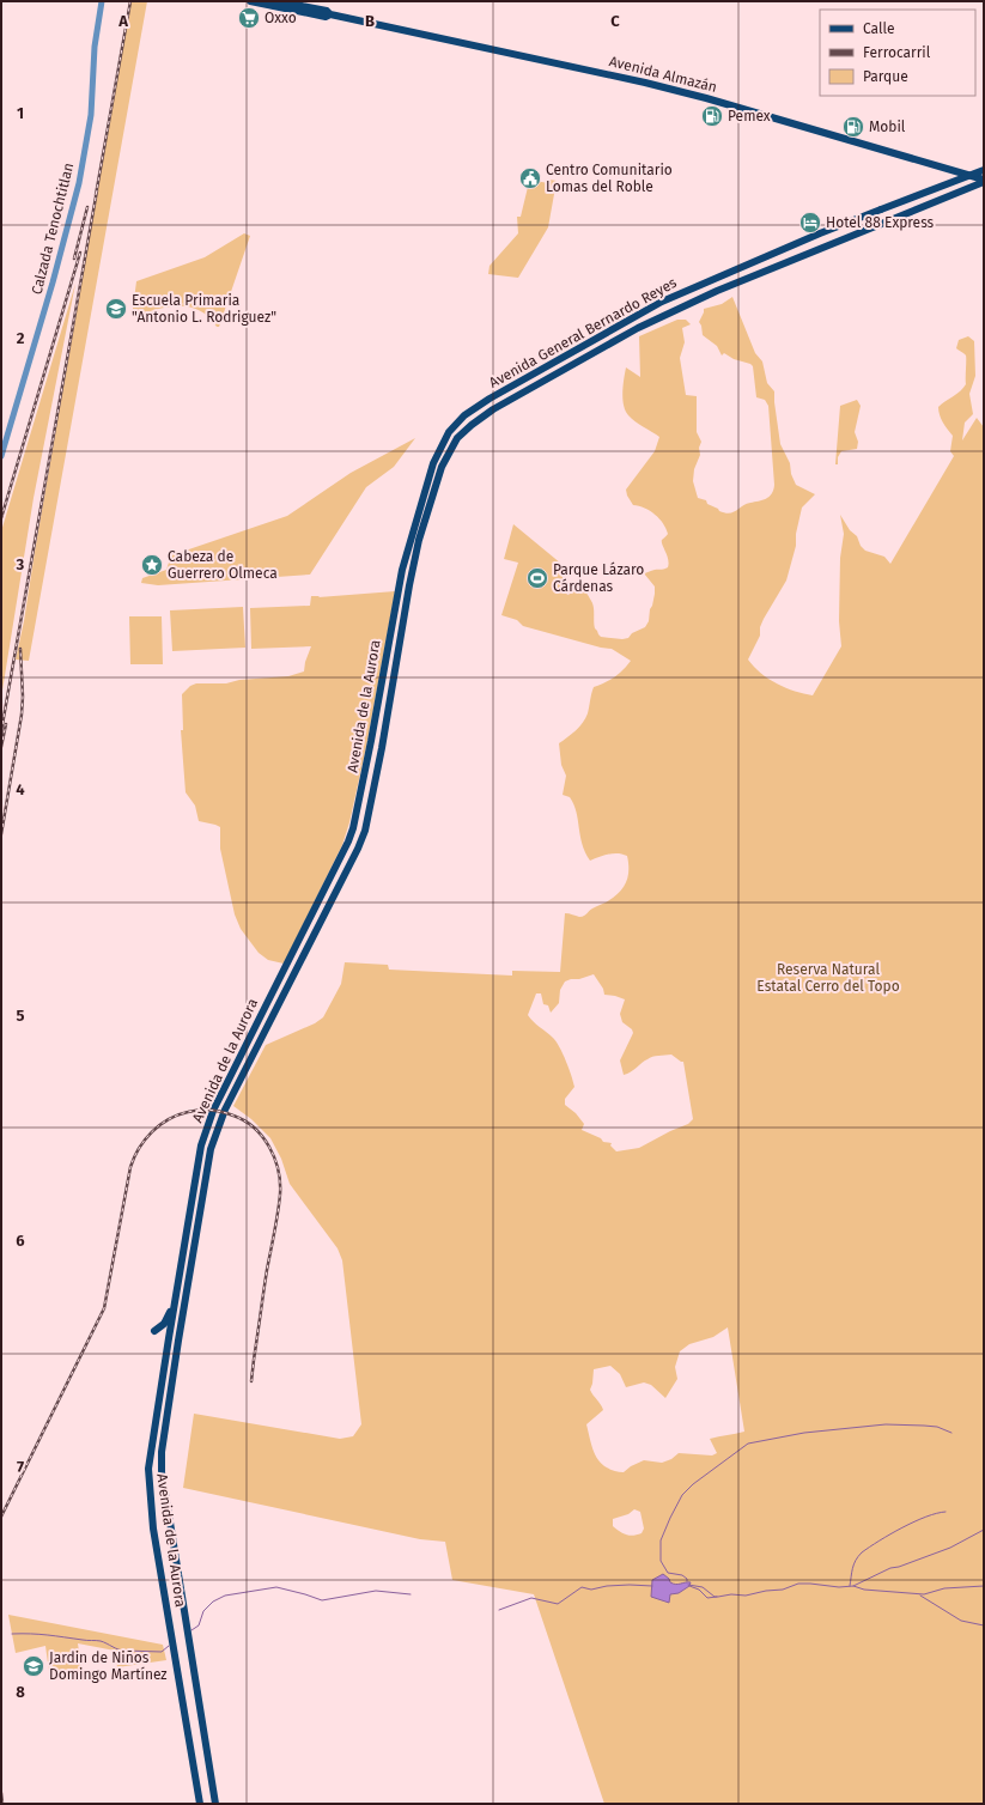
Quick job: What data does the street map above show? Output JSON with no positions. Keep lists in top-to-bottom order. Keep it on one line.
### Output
{"streets":{"main road":["Avenida Almazán","Avenida General Bernardo Reyes","Avenida de la Aurora"],"street":["Calzada Tenochtitlan"]},"crossings":[["Avenida Almazán","Avenida General Bernardo Reyes"],["Avenida General Bernardo Reyes","Avenida de la Aurora"]],"parks":["Reserva Natural Estatal Cerro del Topo"],"places":{"supermarket":["Oxxo"],"fuel station":["Pemex","Mobil"],"public building":["Centro Comunitario Lomas del Roble"],"hotel":["Hotel 88 Express"],"school or university":["Escuela Primaria \"Antonio L. Rodriguez\"","Jardin de Niños Domingo Martínez"],"place":["Cabeza de Guerrero Olmeca"],"sports":["Parque Lázaro Cárdenas"]},"legend":["Calle","Ferrocarril","Parque"],"grid":{"columns":["A","B","C"],"rows":["1","2","3","4","5","6","7","8"]}}
